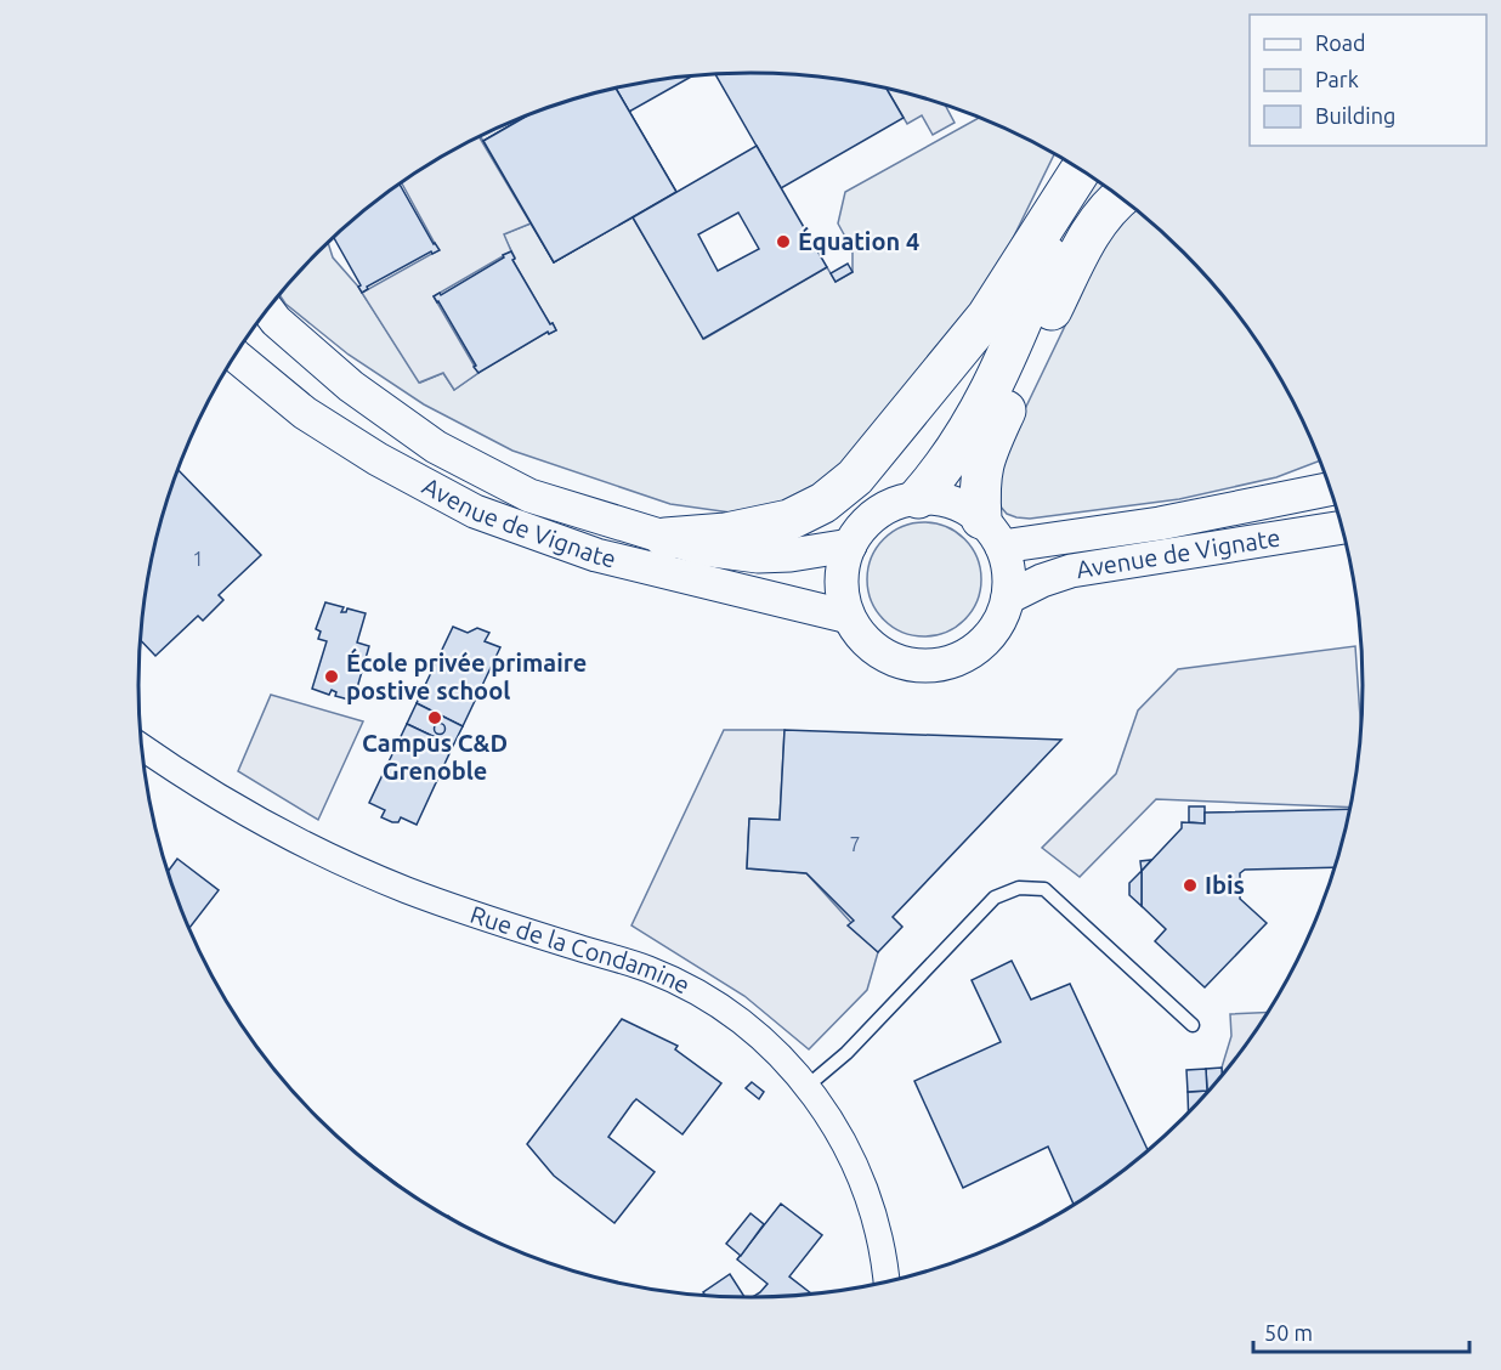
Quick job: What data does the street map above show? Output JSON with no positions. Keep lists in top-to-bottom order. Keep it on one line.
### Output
{"streets":{"street":["Avenue de Vignate","Rue de la Condamine"]},"places":["Équation 4","École privée primaire postive school","Campus C&D Grenoble","Ibis"],"house_numbers":["1","7"],"legend":["Road","Park","Building"],"scale_bar":"50 m"}
